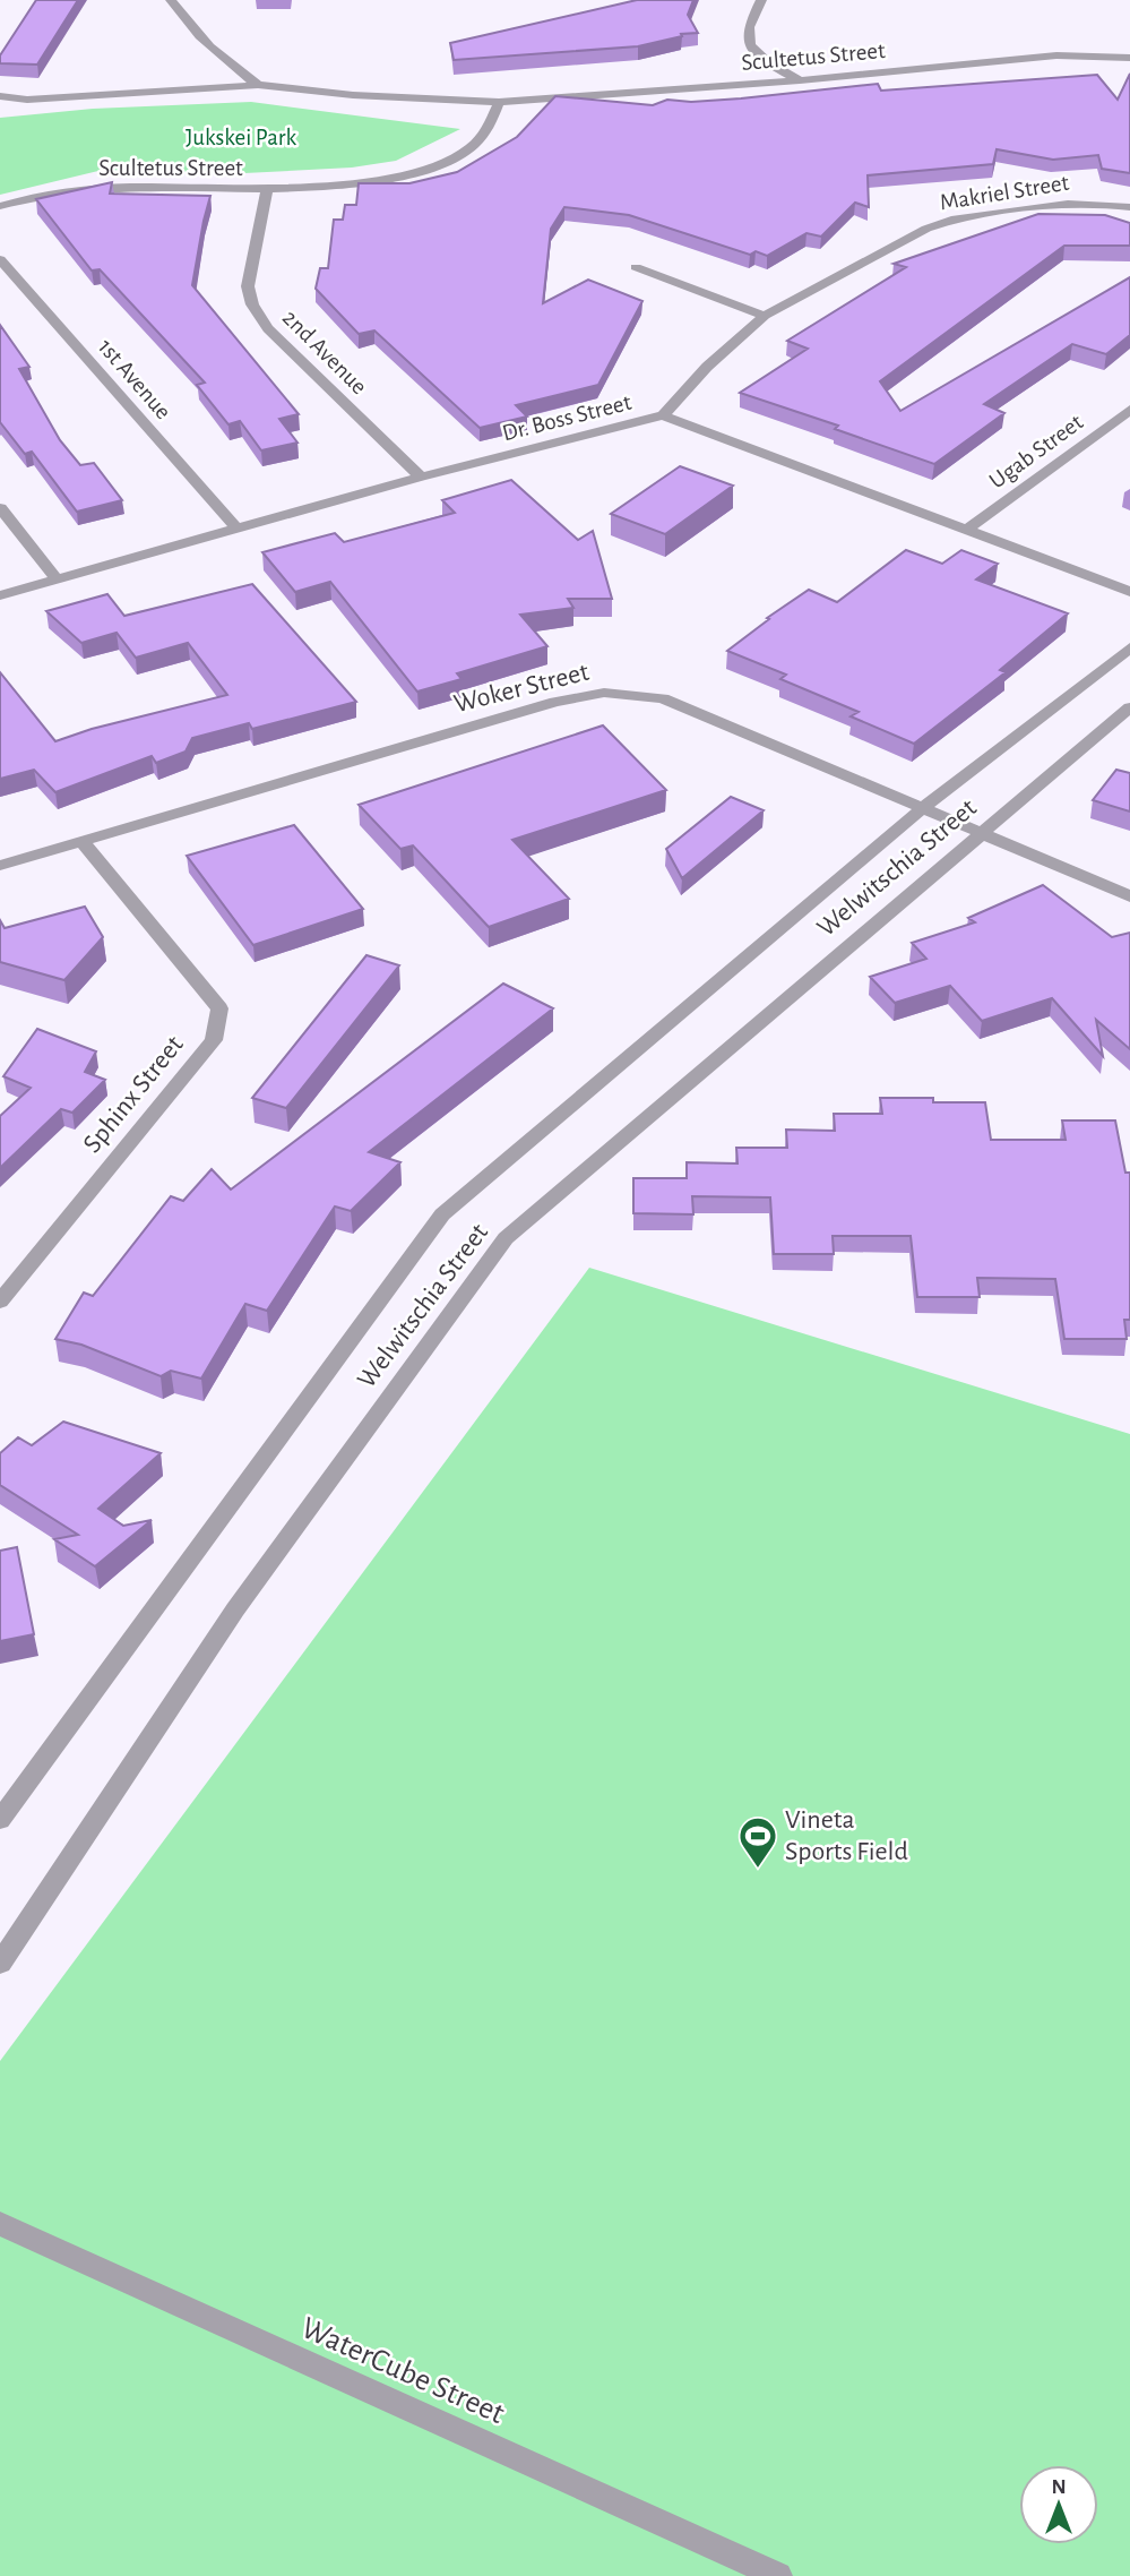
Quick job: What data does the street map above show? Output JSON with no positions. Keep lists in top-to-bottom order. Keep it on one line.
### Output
{"streets":{"street":["Scultetus Street","Makriel Street","2nd Avenue","1st Avenue","Dr. Boss Street","Ugab Street","Woker Street","Welwitschia Street","Sphinx Street","WaterCube Street"]},"crossings":[["Scultetus Street","2nd Avenue"],["Makriel Street","Dr. Boss Street"],["2nd Avenue","Dr. Boss Street"],["1st Avenue","Dr. Boss Street"],["Dr. Boss Street","Ugab Street"],["Woker Street","Welwitschia Street"],["Woker Street","Sphinx Street"]],"parks":["Jukskei Park"],"places":{"sports":["Vineta Sports Field"]},"north":"top"}
